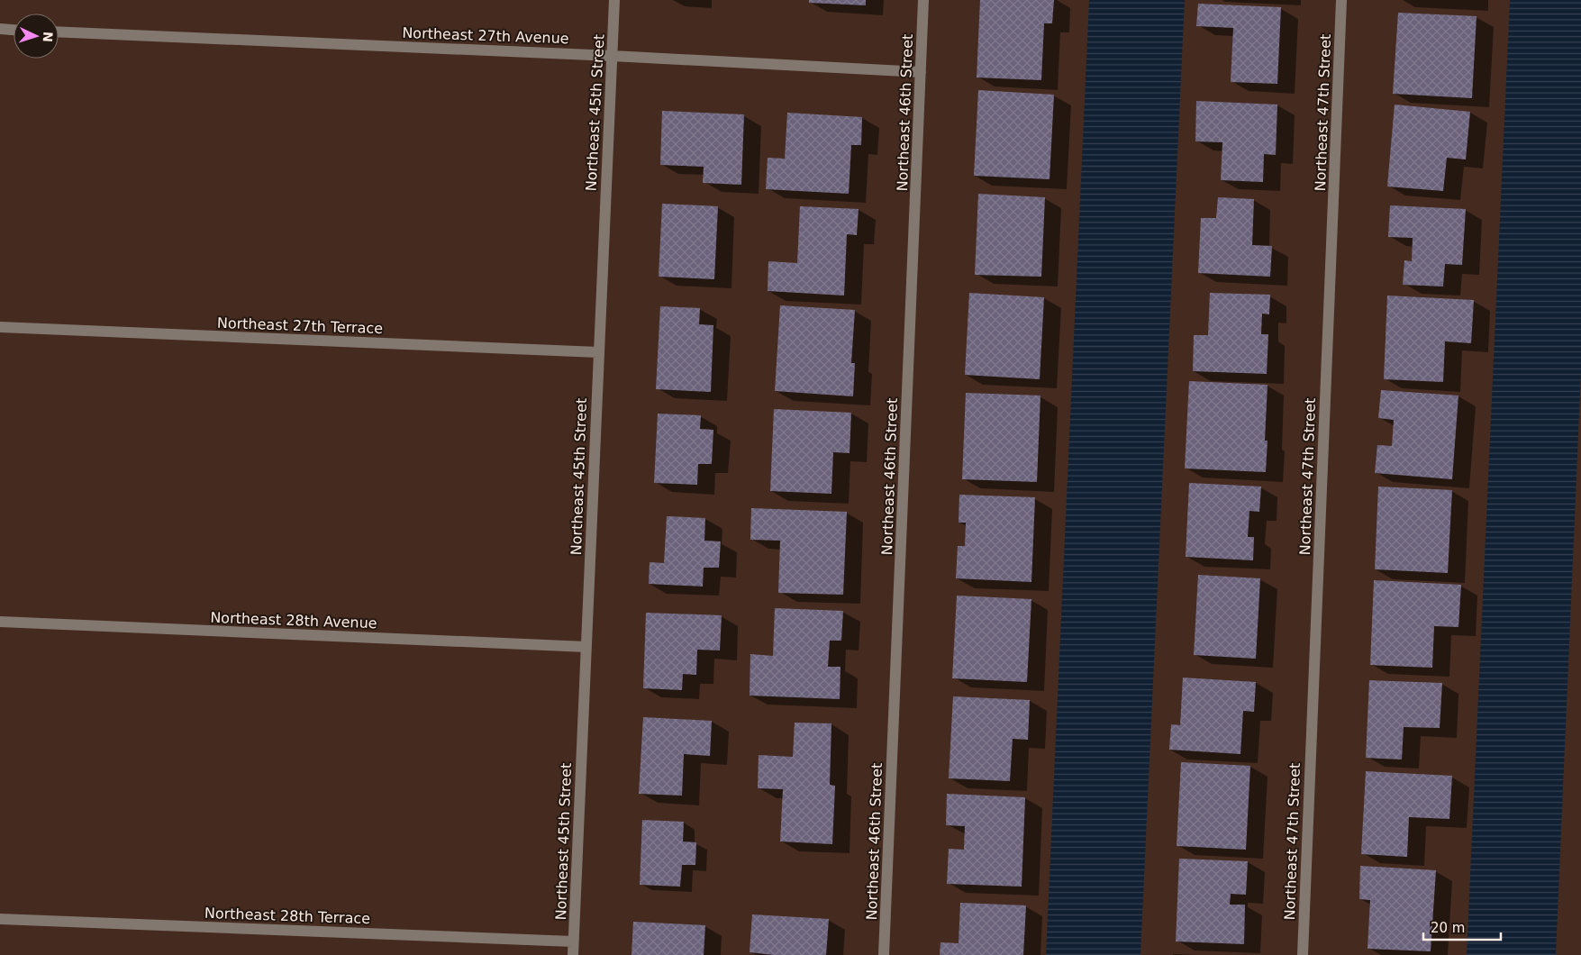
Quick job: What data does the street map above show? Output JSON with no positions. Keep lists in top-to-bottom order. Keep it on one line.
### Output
{"streets":{"street":["Northeast 27th Avenue","Northeast 45th Street","Northeast 46th Street","Northeast 47th Street","Northeast 27th Terrace","Northeast 28th Avenue","Northeast 28th Terrace"]},"crossings":[["Northeast 27th Avenue","Northeast 45th Street"],["Northeast 27th Avenue","Northeast 46th Street"],["Northeast 45th Street","Northeast 27th Terrace"],["Northeast 45th Street","Northeast 28th Avenue"],["Northeast 45th Street","Northeast 28th Terrace"]],"scale_bar":"20 m","north":"right"}
